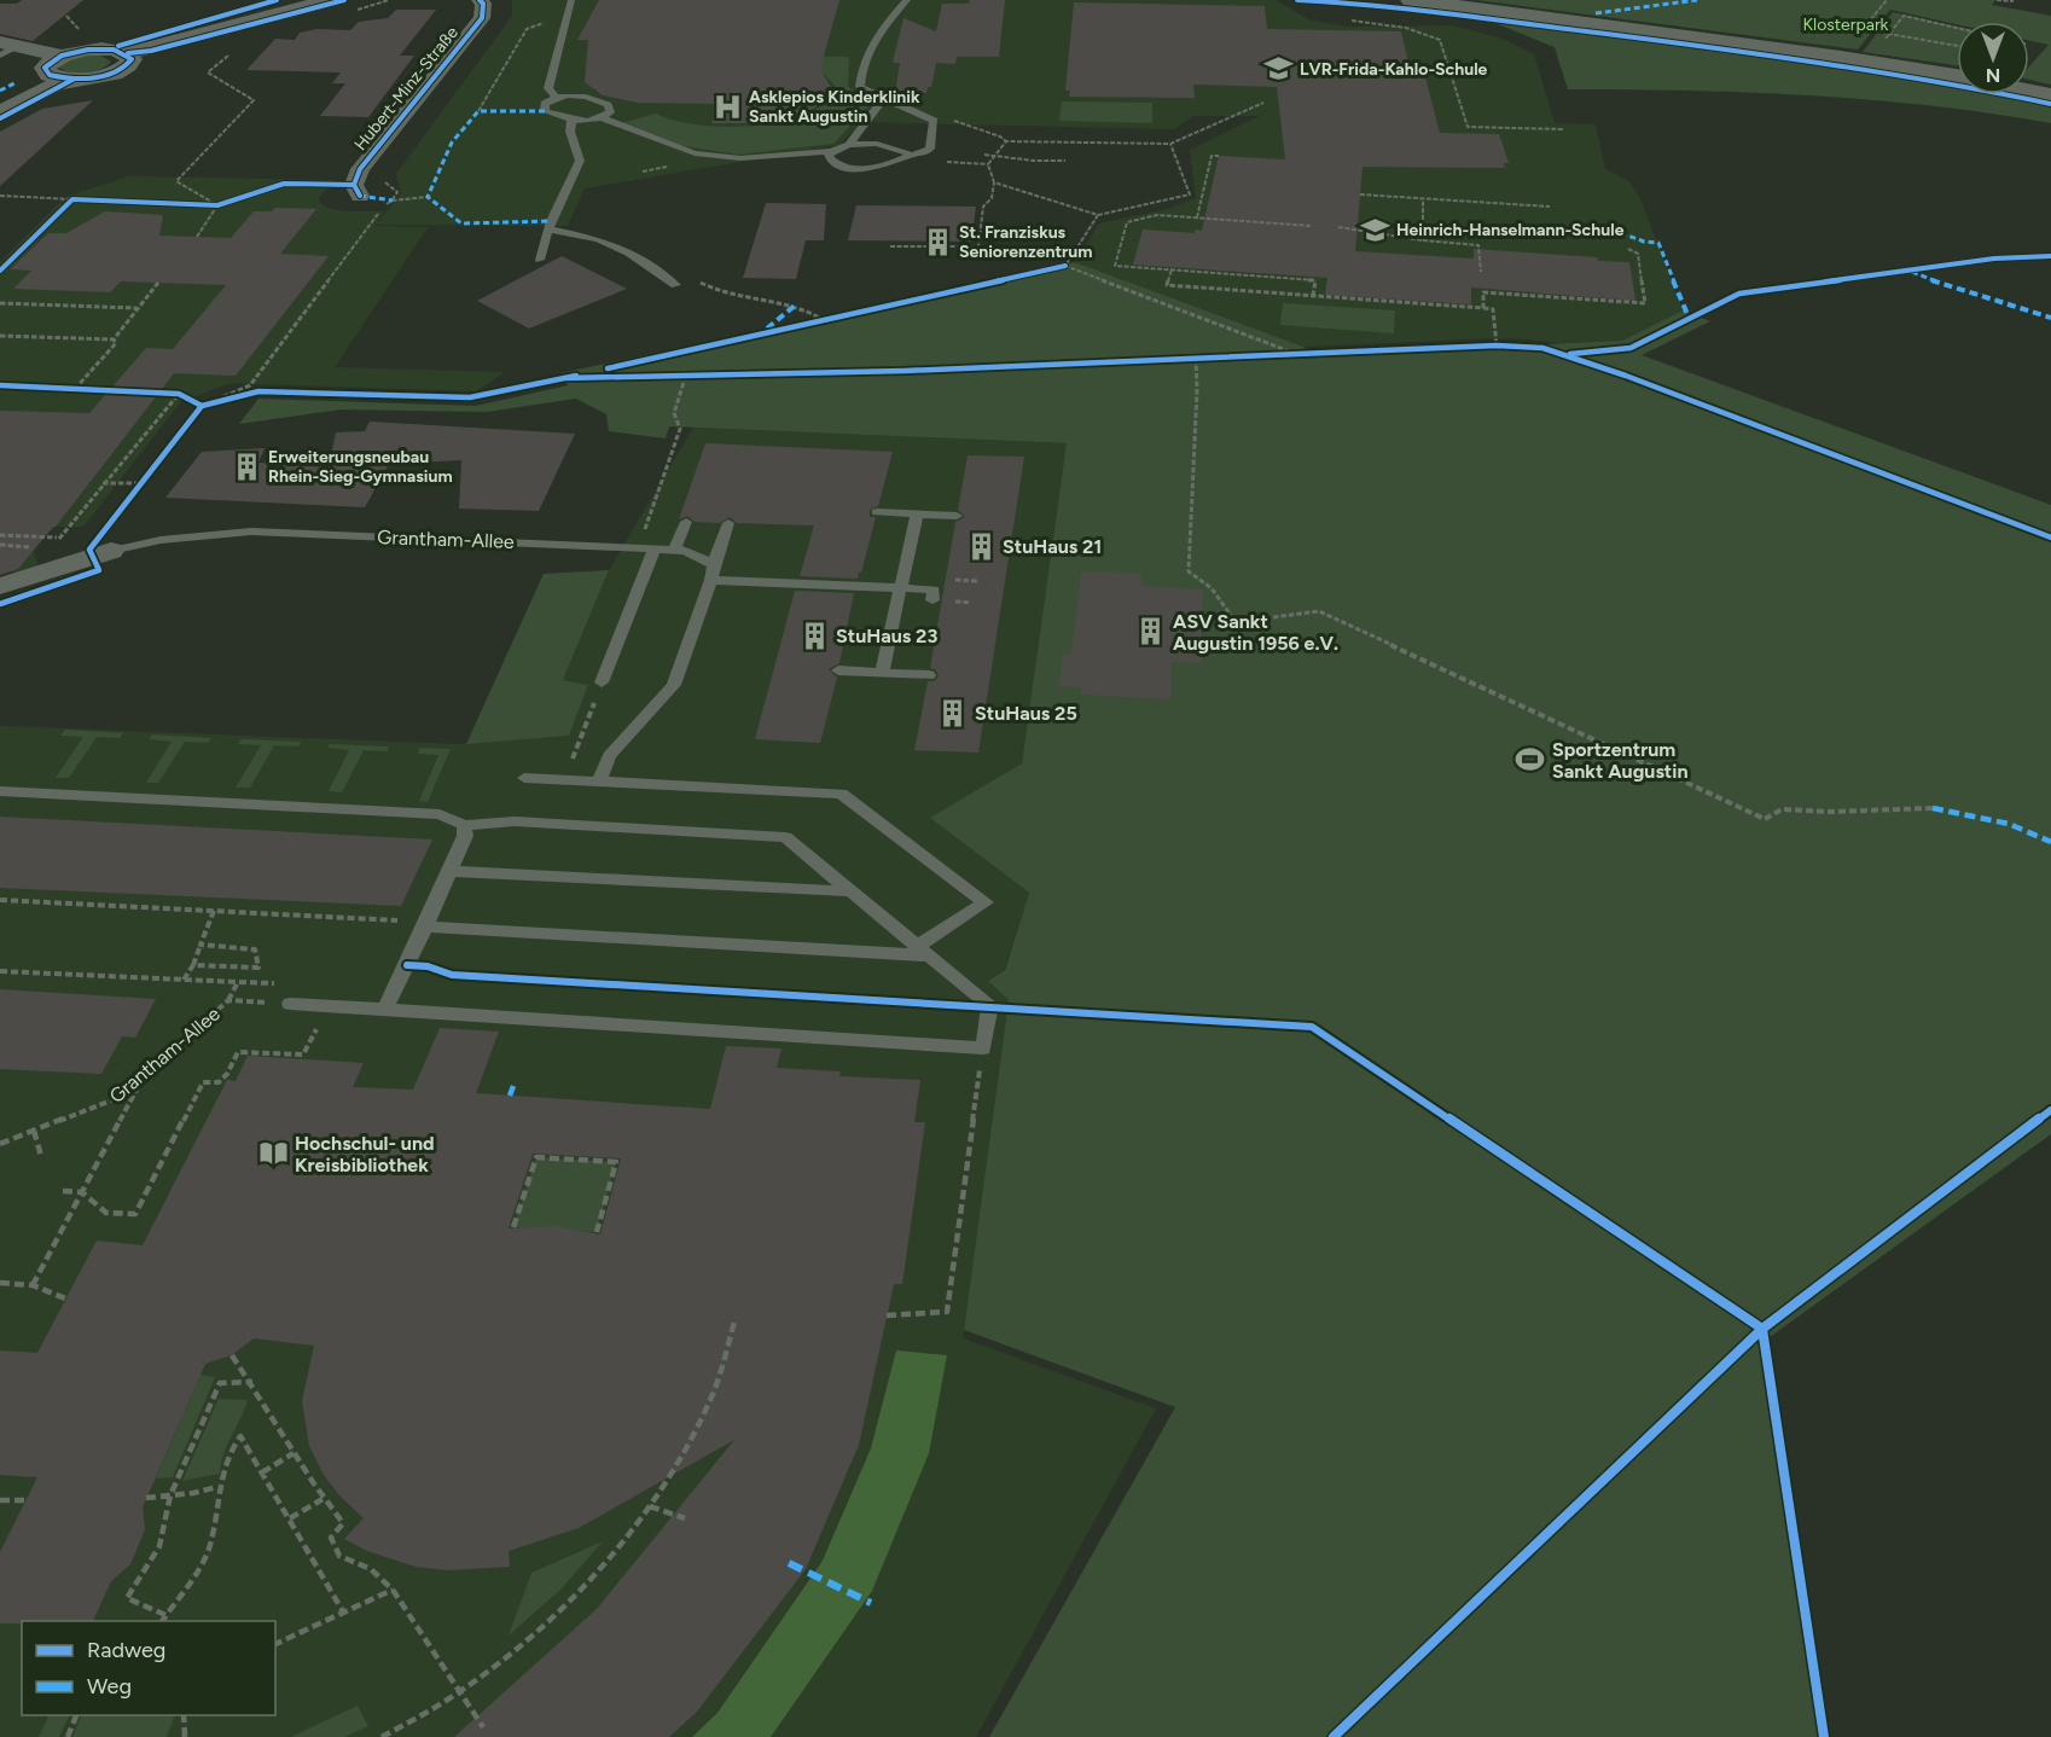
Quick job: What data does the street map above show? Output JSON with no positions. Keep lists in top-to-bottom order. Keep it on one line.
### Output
{"streets":{"street":["Hubert-Minz-Straße","Grantham-Allee"]},"parks":["Klosterpark"],"places":{"school or university":["LVR-Frida-Kahlo-Schule","Heinrich-Hanselmann-Schule"],"hospital":["Asklepios Kinderklinik Sankt Augustin"],"building":["St. Franziskus Seniorenzentrum","Erweiterungsneubau Rhein-Sieg-Gymnasium","StuHaus 21","ASV Sankt Augustin 1956 e.V.","StuHaus 23","StuHaus 25"],"sports":["Sportzentrum Sankt Augustin"],"library":["Hochschul- und Kreisbibliothek"]},"legend":["Radweg","Weg"],"north":"bottom"}
